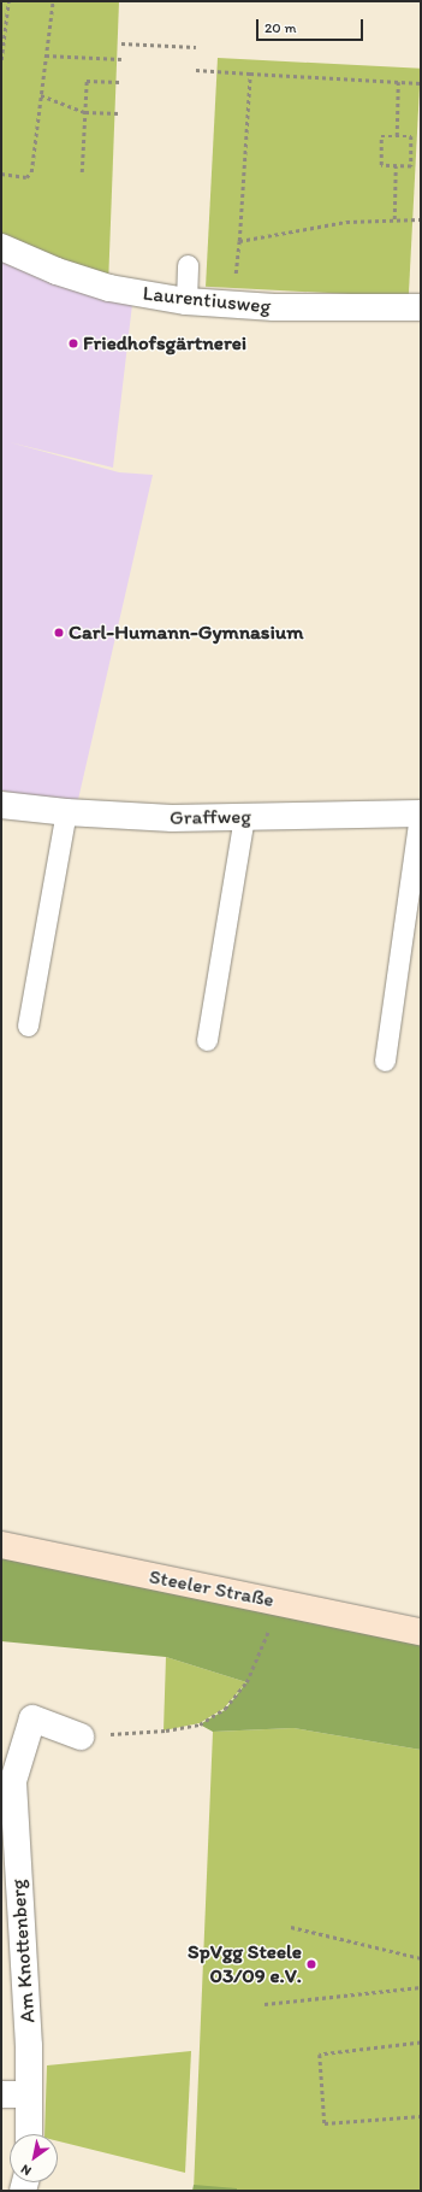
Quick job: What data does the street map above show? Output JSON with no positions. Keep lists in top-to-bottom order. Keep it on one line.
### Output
{"streets":{"main road":["Steeler Straße"],"street":["Laurentiusweg","Graffweg","Am Knottenberg"]},"places":["Friedhofsgärtnerei","Carl-Humann-Gymnasium","SpVgg Steele 03/09 e.V."],"scale_bar":"20 m","north":"bottom left"}
